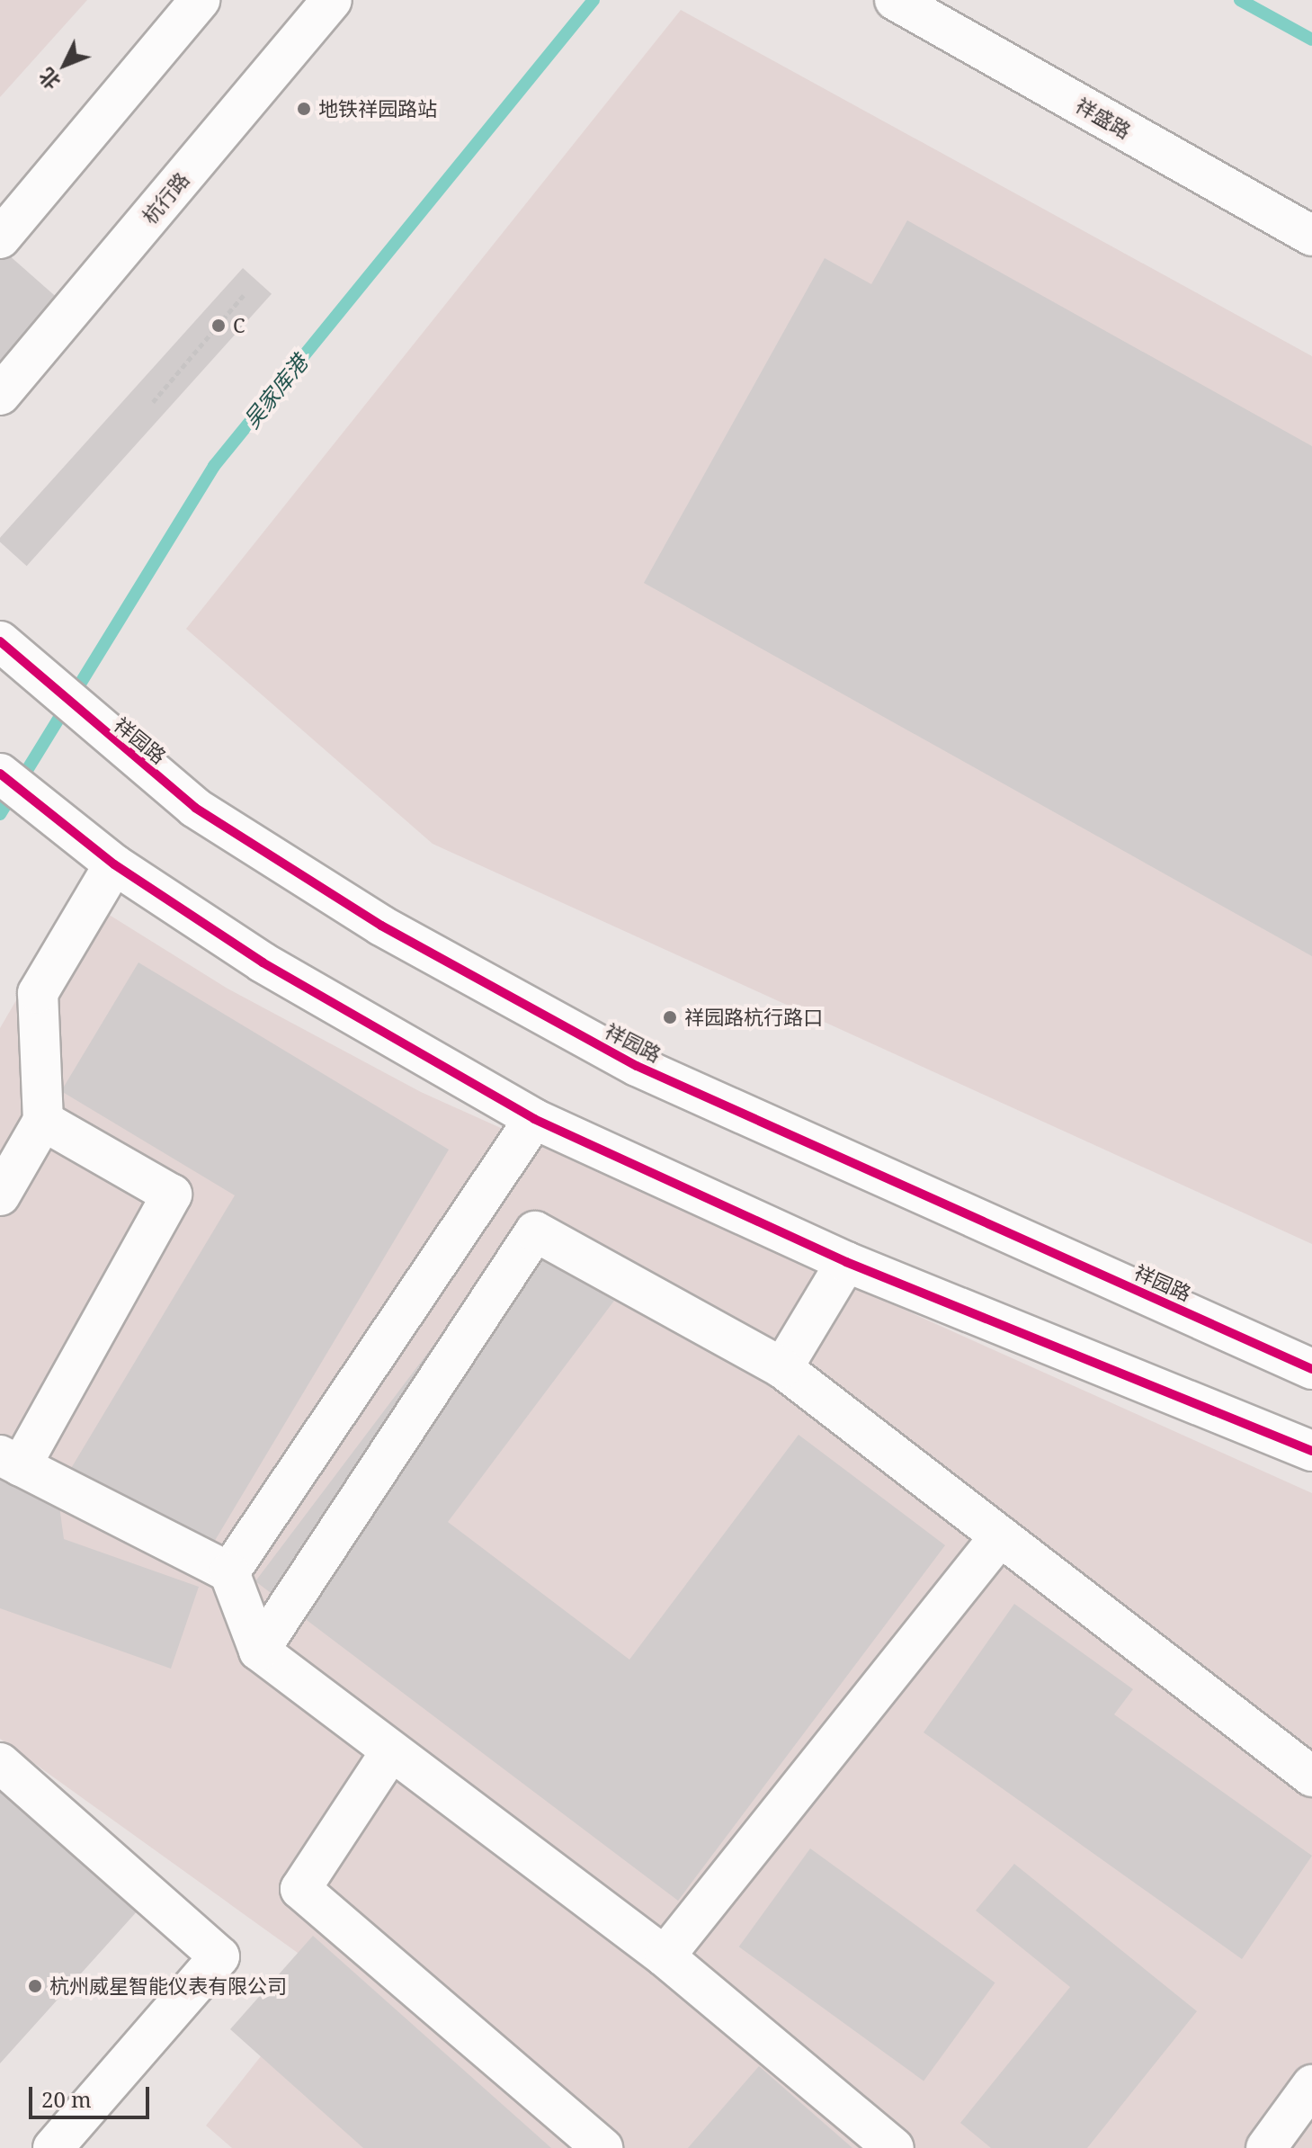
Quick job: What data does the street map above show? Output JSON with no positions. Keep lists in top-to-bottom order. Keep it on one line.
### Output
{"streets":{"main road":["祥盛路","杭行路","祥园路"]},"water":["吴家库港"],"places":["地铁祥园路站","C","祥园路杭行路口","杭州威星智能仪表有限公司"],"scale_bar":"20 m","north":"bottom left"}
